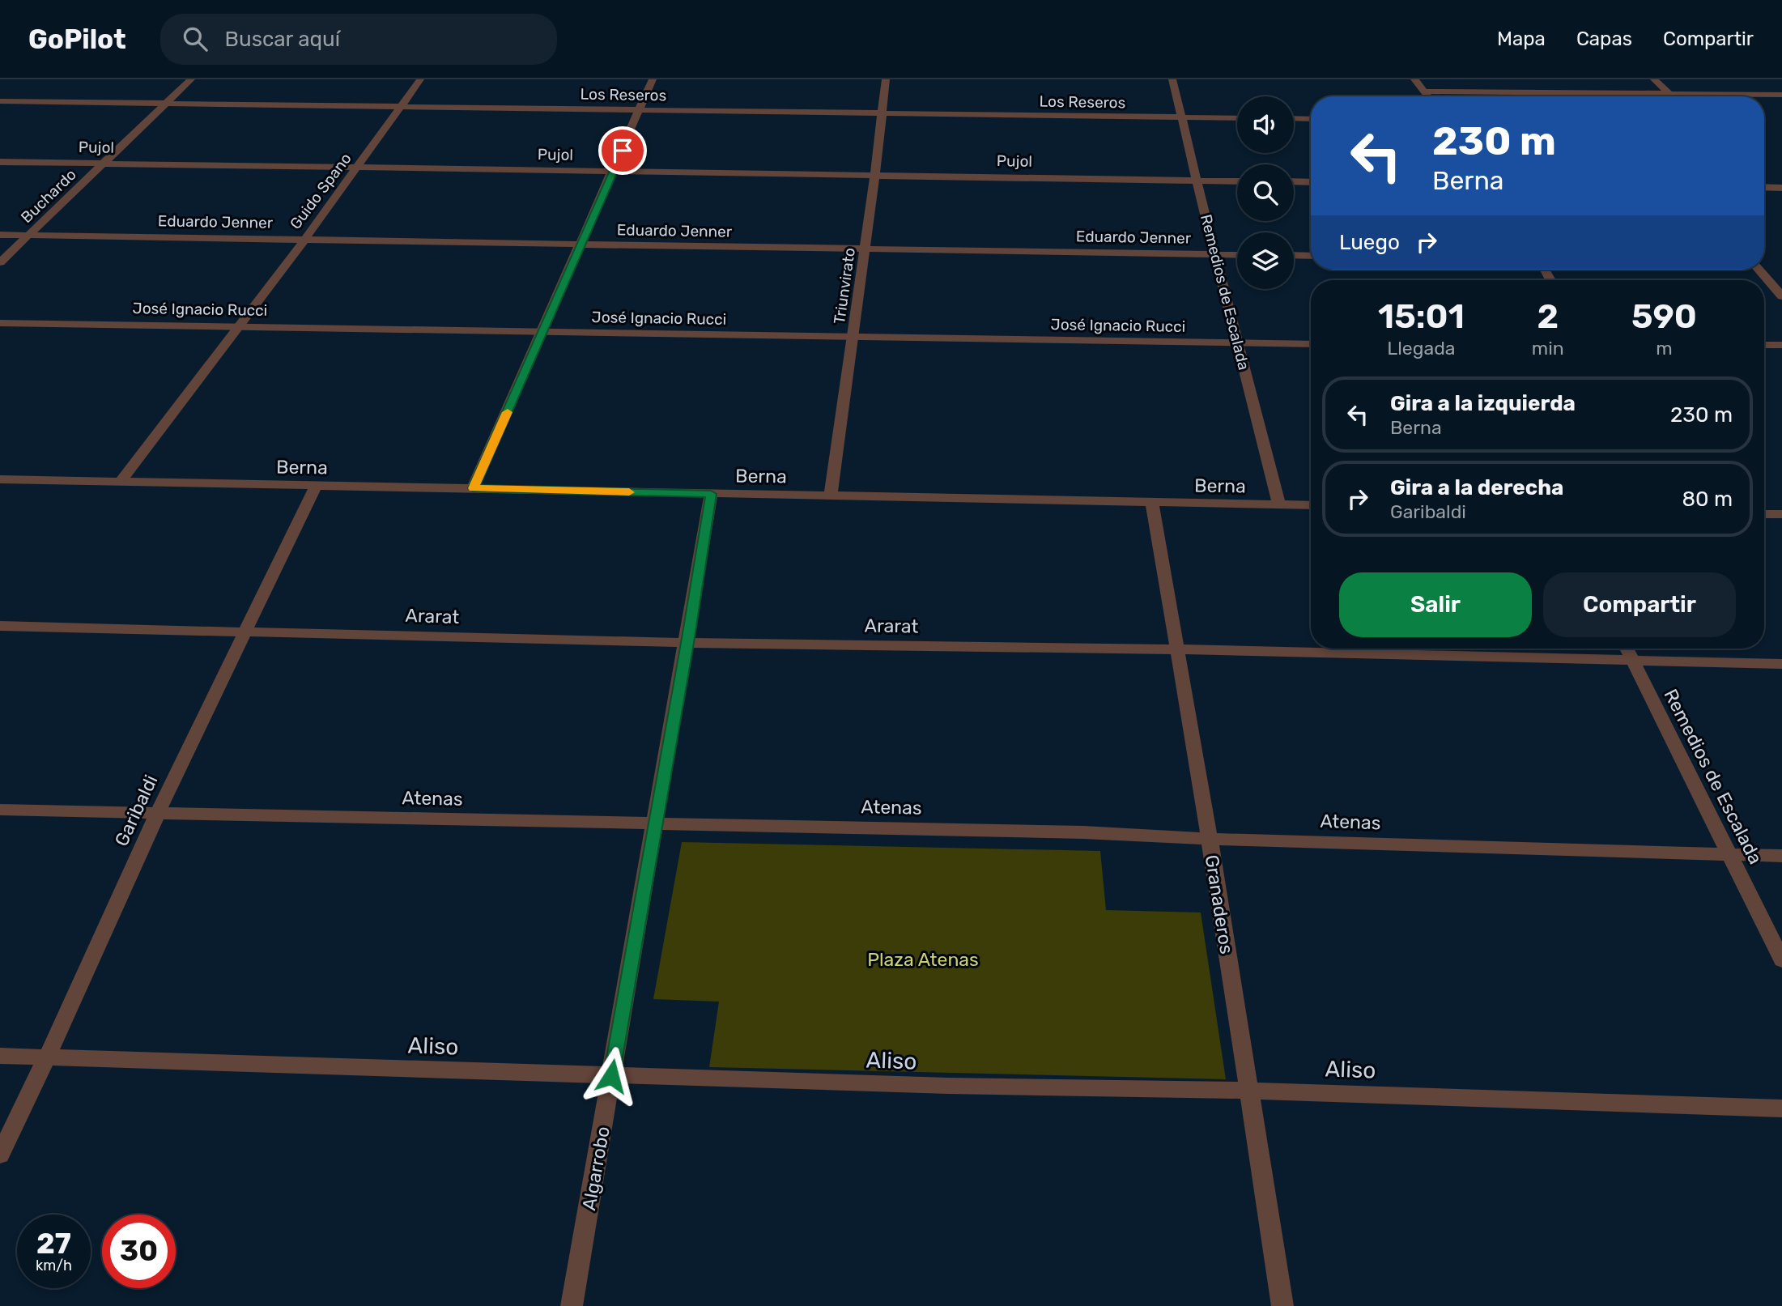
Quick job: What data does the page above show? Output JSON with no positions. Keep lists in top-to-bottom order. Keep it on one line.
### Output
{"streets":{"street":["Los Reseros","Pujol","Guido Spano","Buchardo","Eduardo Jenner","Triunvirato","Remedios de Escalada","José Ignacio Rucci","Berna","Ararat","Atenas","Garibaldi","Granaderos","Aliso","Algarrobo"]},"crossings":[["Los Reseros","Guido Spano"],["Los Reseros","Buchardo"],["Los Reseros","Triunvirato"],["Los Reseros","Remedios de Escalada"],["Pujol","Guido Spano"],["Pujol","Buchardo"],["Pujol","Triunvirato"],["Pujol","Remedios de Escalada"],["Guido Spano","Eduardo Jenner"],["Guido Spano","José Ignacio Rucci"],["Guido Spano","Berna"],["Buchardo","Eduardo Jenner"],["Eduardo Jenner","Triunvirato"],["Eduardo Jenner","Remedios de Escalada"],["Triunvirato","José Ignacio Rucci"],["Triunvirato","Berna"],["Remedios de Escalada","José Ignacio Rucci"],["Remedios de Escalada","Berna"],["Remedios de Escalada","Ararat"],["Remedios de Escalada","Atenas"],["Berna","Garibaldi"],["Berna","Granaderos"],["Berna","Algarrobo"],["Ararat","Garibaldi"],["Ararat","Granaderos"],["Ararat","Algarrobo"],["Atenas","Garibaldi"],["Atenas","Granaderos"],["Atenas","Algarrobo"],["Garibaldi","Aliso"],["Granaderos","Aliso"],["Aliso","Algarrobo"]],"parks":["Plaza Atenas"],"page":{"header":"GoPilot","search":"Buscar aquí","nav":["Mapa","Capas","Compartir"],"turn":["230 m","Berna"],"then":"Luego","eta":["15:01","Llegada","2","min","590","m"],"list":[{"name":"Gira a la izquierda","note":"Berna","value":"230 m"},{"name":"Gira a la derecha","note":"Garibaldi","value":"80 m"}],"buttons":["Salir","Compartir"],"speed":"27 km/h","limit":"30"}}
